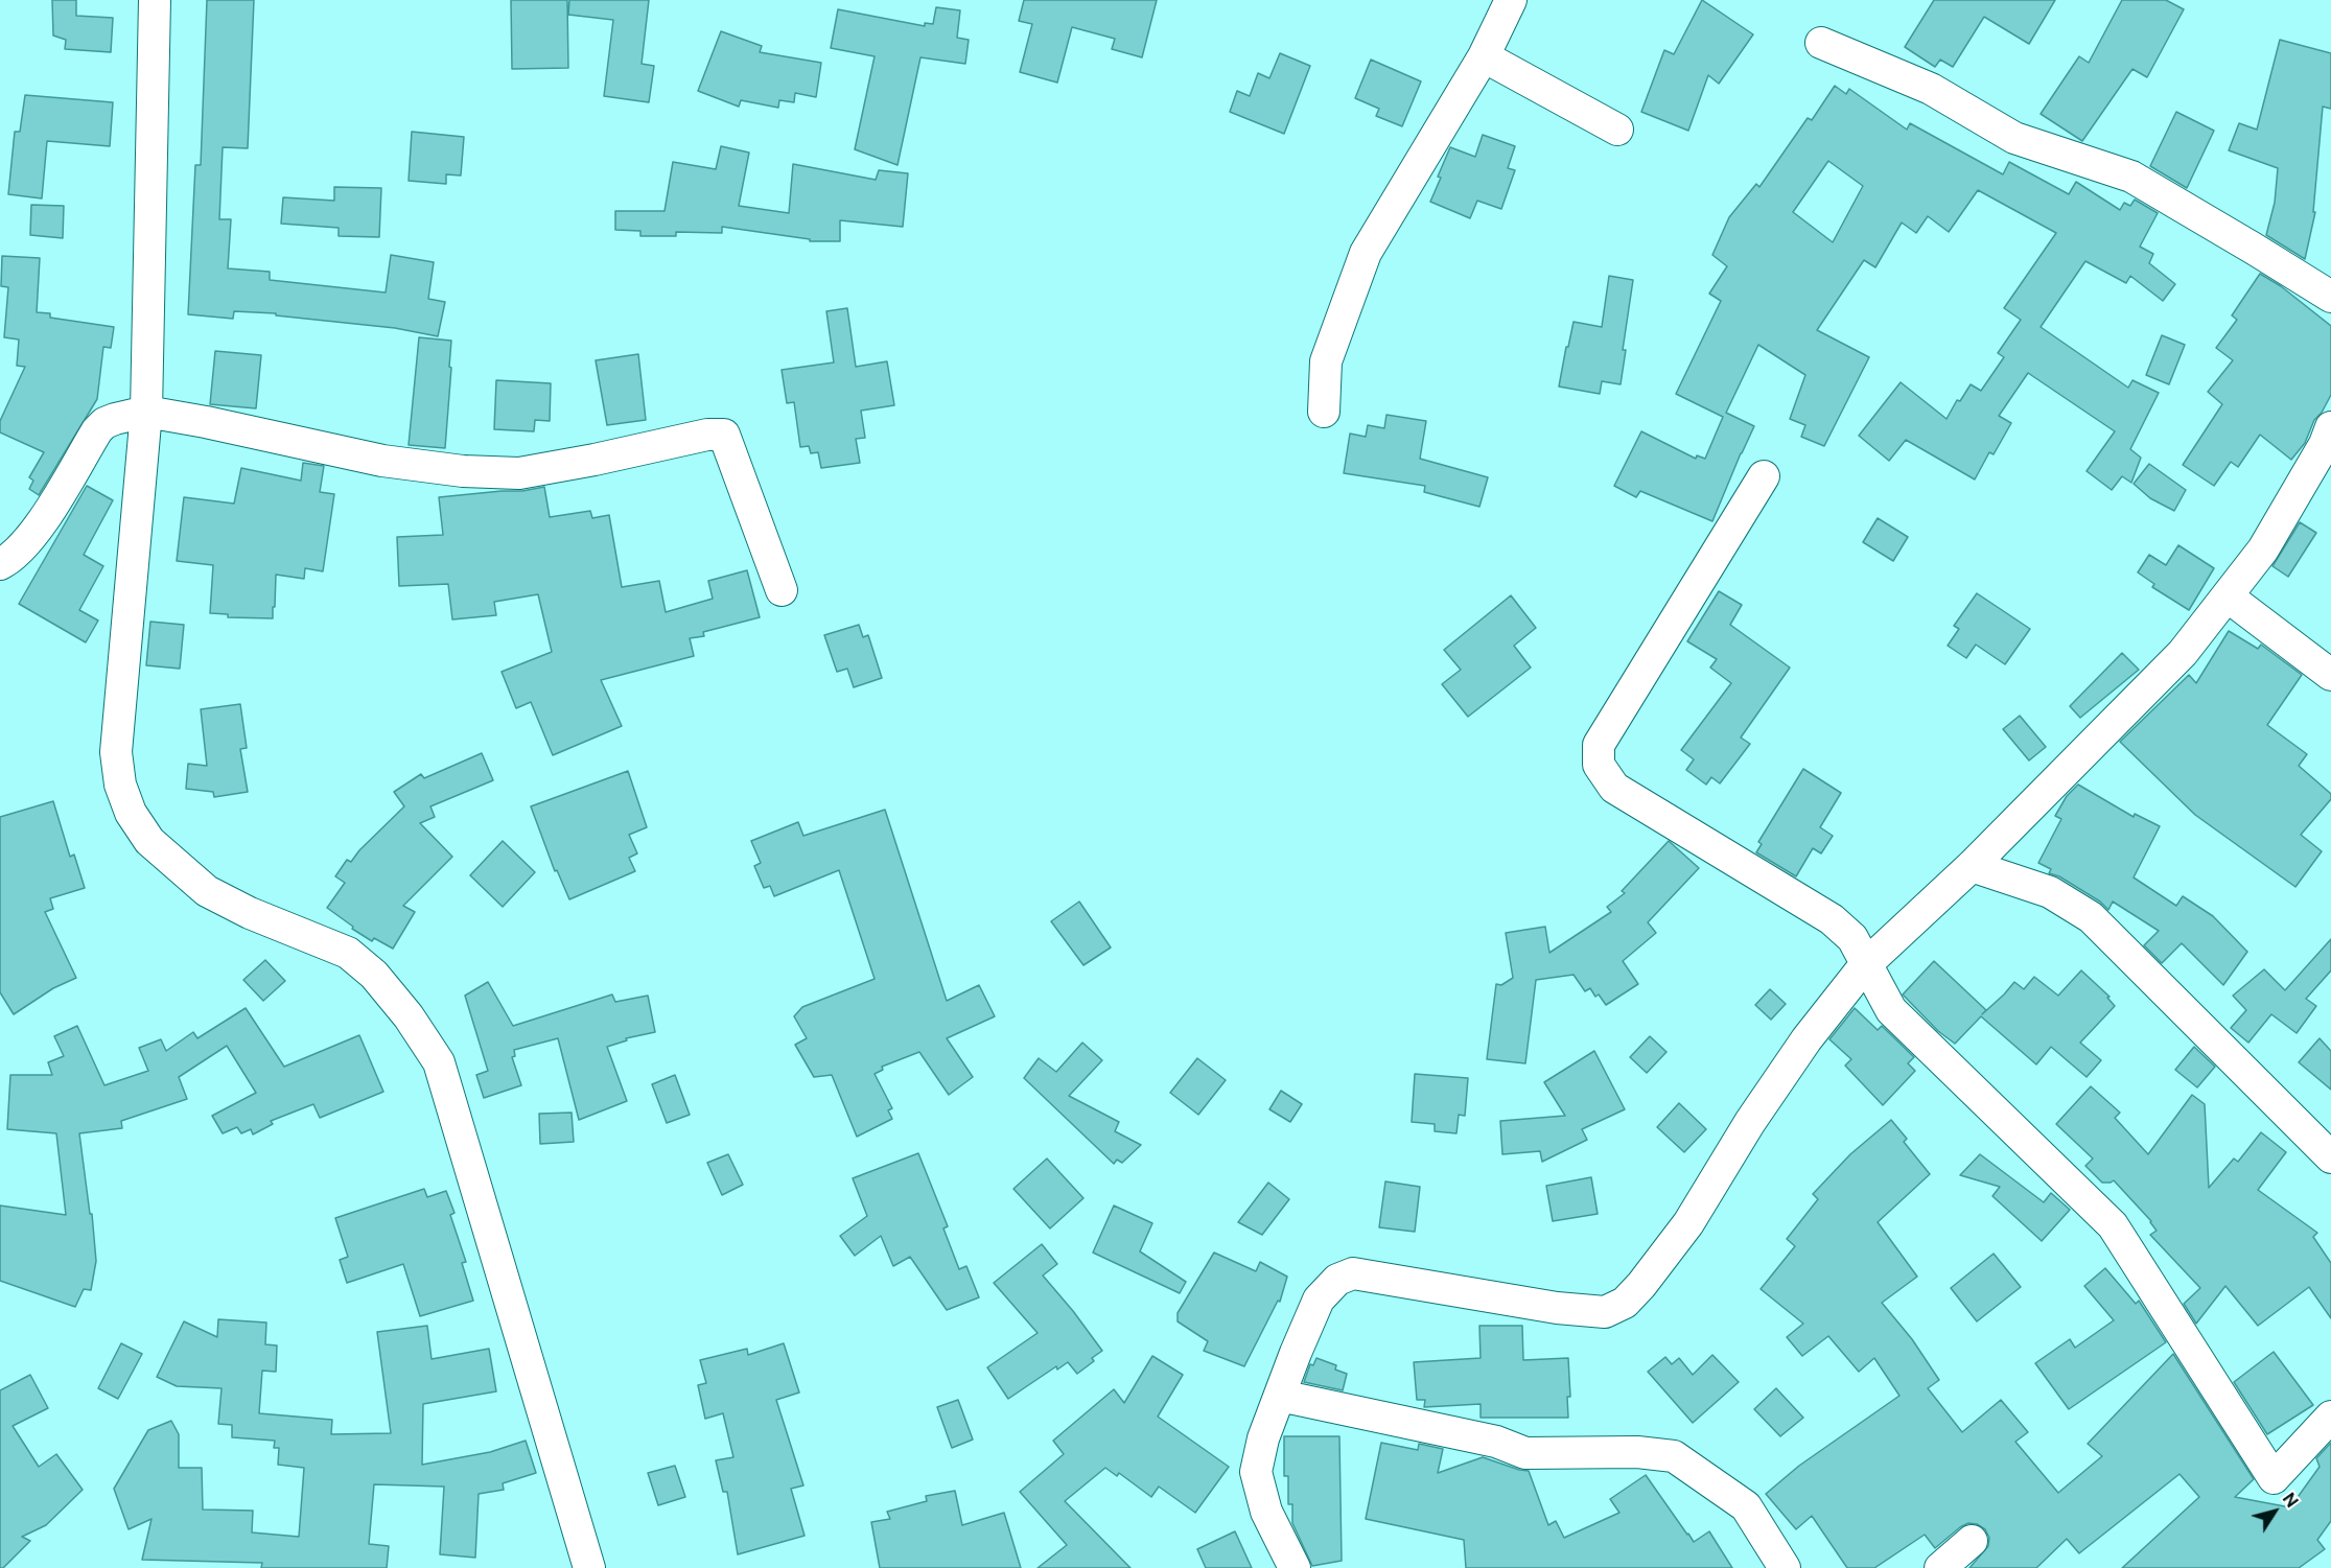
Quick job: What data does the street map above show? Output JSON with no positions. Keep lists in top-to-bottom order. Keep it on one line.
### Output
{"north":"top right"}
